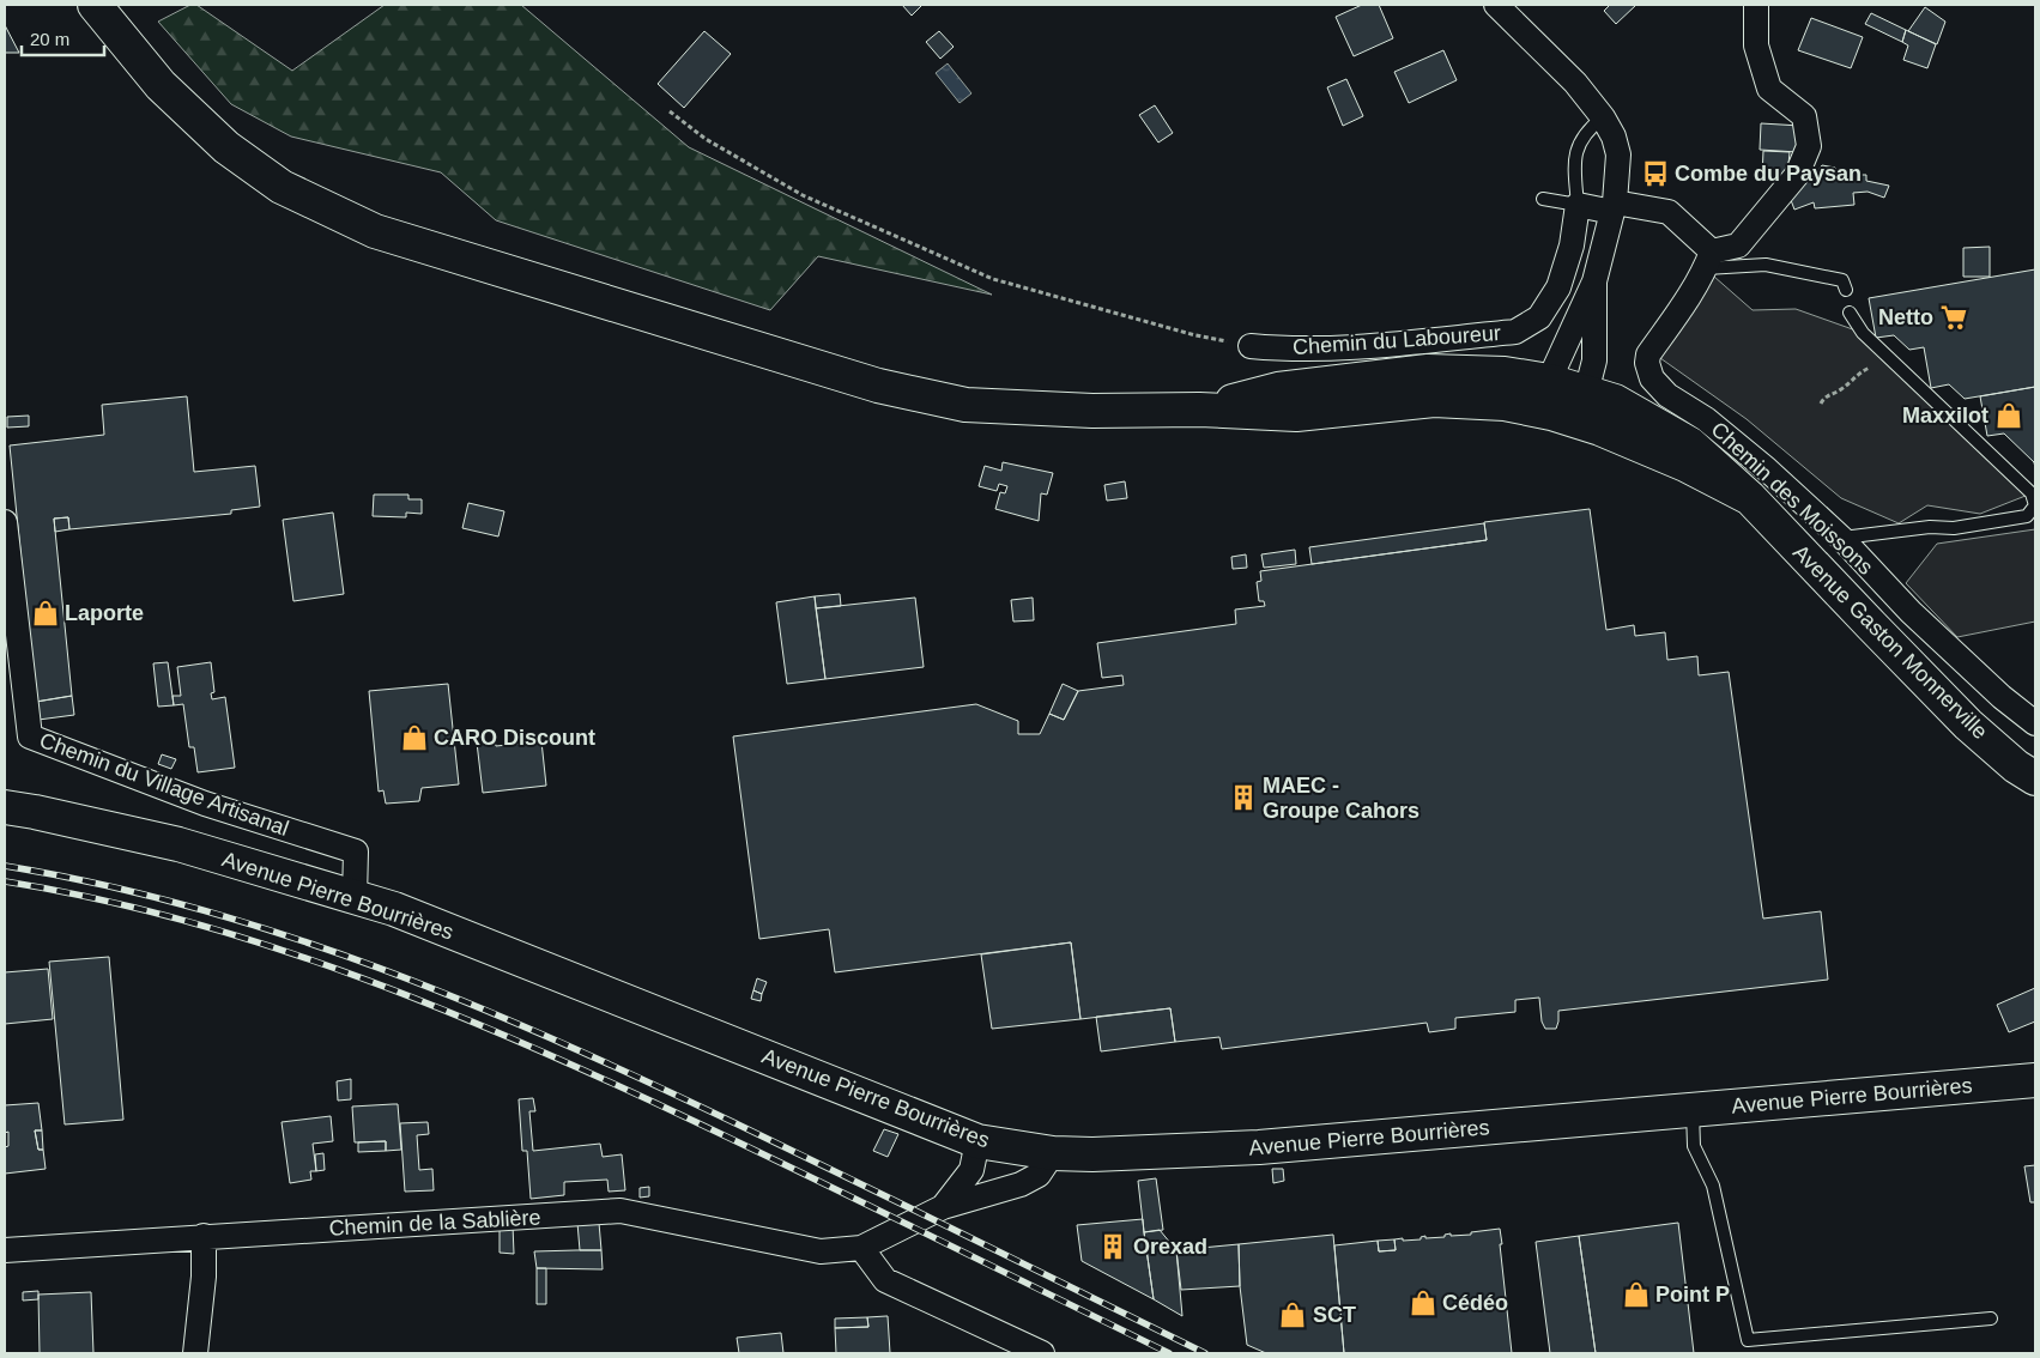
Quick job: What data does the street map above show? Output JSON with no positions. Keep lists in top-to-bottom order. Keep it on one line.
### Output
{"streets":{"main road":["Avenue Gaston Monnerville","Avenue Pierre Bourrières"],"street":["Chemin du Laboureur","Chemin des Moissons","Chemin du Village Artisanal","Chemin de la Sablière"]},"crossings":[["Chemin du Village Artisanal","Avenue Pierre Bourrières"],["Avenue Pierre Bourrières","Chemin de la Sablière"]],"places":{"bus stop":["Combe du Paysan"],"supermarket":["Netto"],"shop":["Maxxilot","Laporte","CARO Discount","Point P","Cédéo","SCT"],"building":["MAEC - Groupe Cahors","Orexad"]},"scale_bar":"20 m"}
